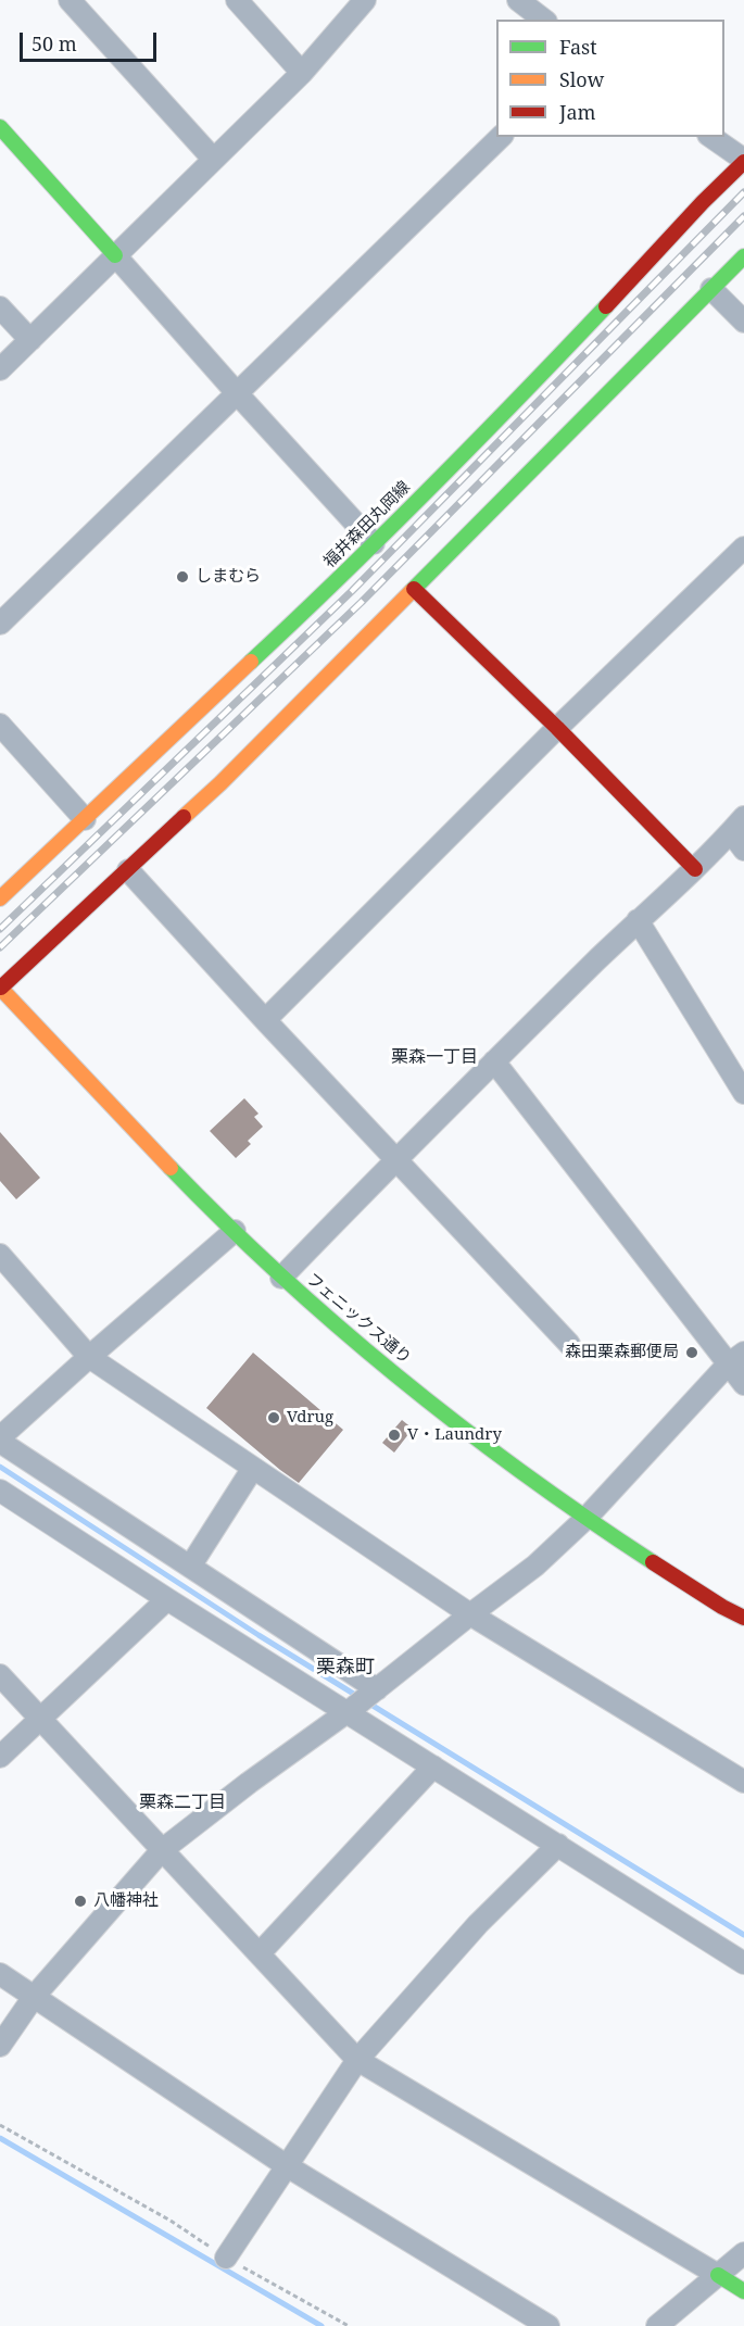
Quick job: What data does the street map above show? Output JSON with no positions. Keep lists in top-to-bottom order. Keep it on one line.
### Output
{"streets":{"main road":["福井森田丸岡線","フェニックス通り"]},"districts":["栗森一丁目","栗森町","栗森二丁目"],"places":["しまむら","森田栗森郵便局","Vdrug","V・Laundry","八幡神社"],"legend":["Fast","Slow","Jam"],"scale_bar":"50 m"}
